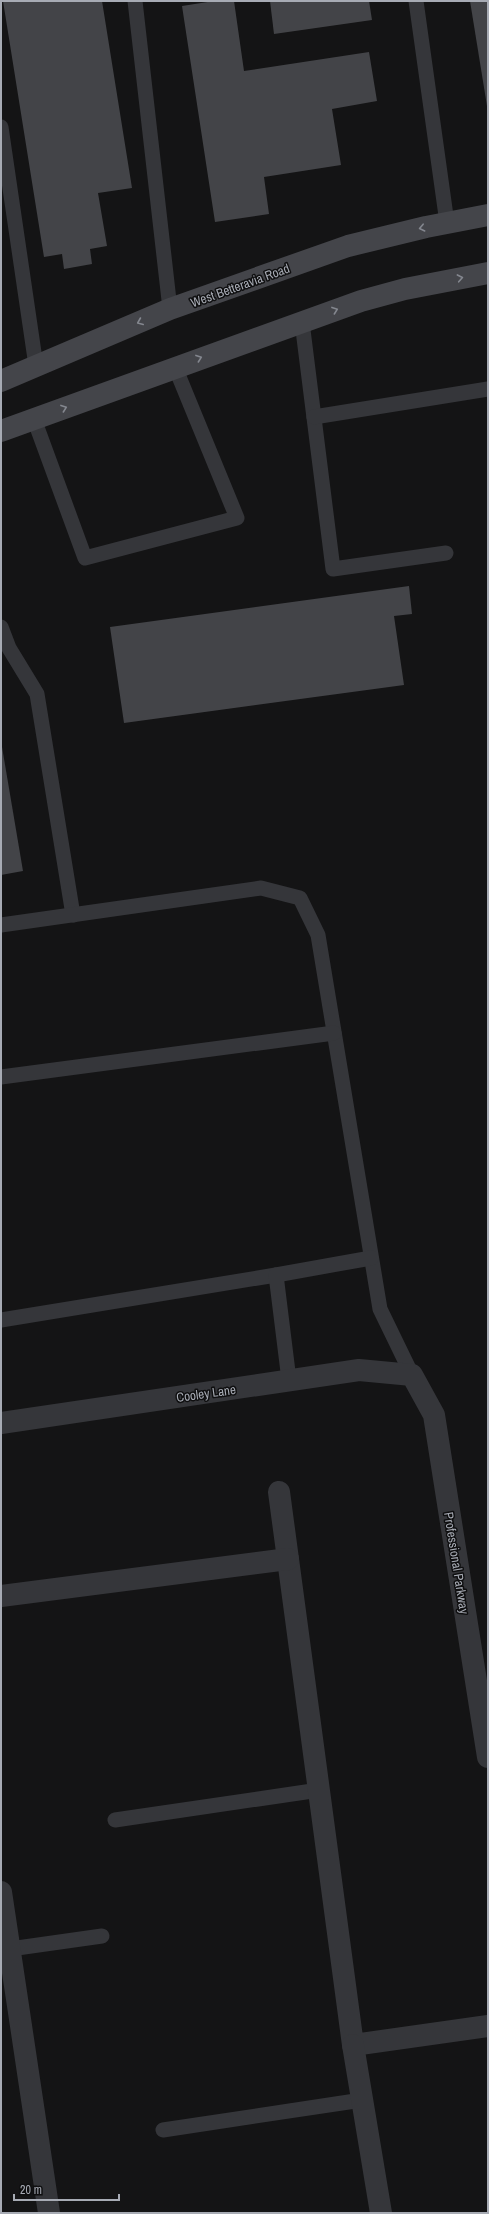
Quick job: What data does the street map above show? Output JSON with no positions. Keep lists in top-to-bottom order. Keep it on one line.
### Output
{"streets":{"main road":["West Betteravia Road"],"street":["Cooley Lane","Professional Parkway"]},"crossings":[["Cooley Lane","Professional Parkway"]],"scale_bar":"20 m"}
